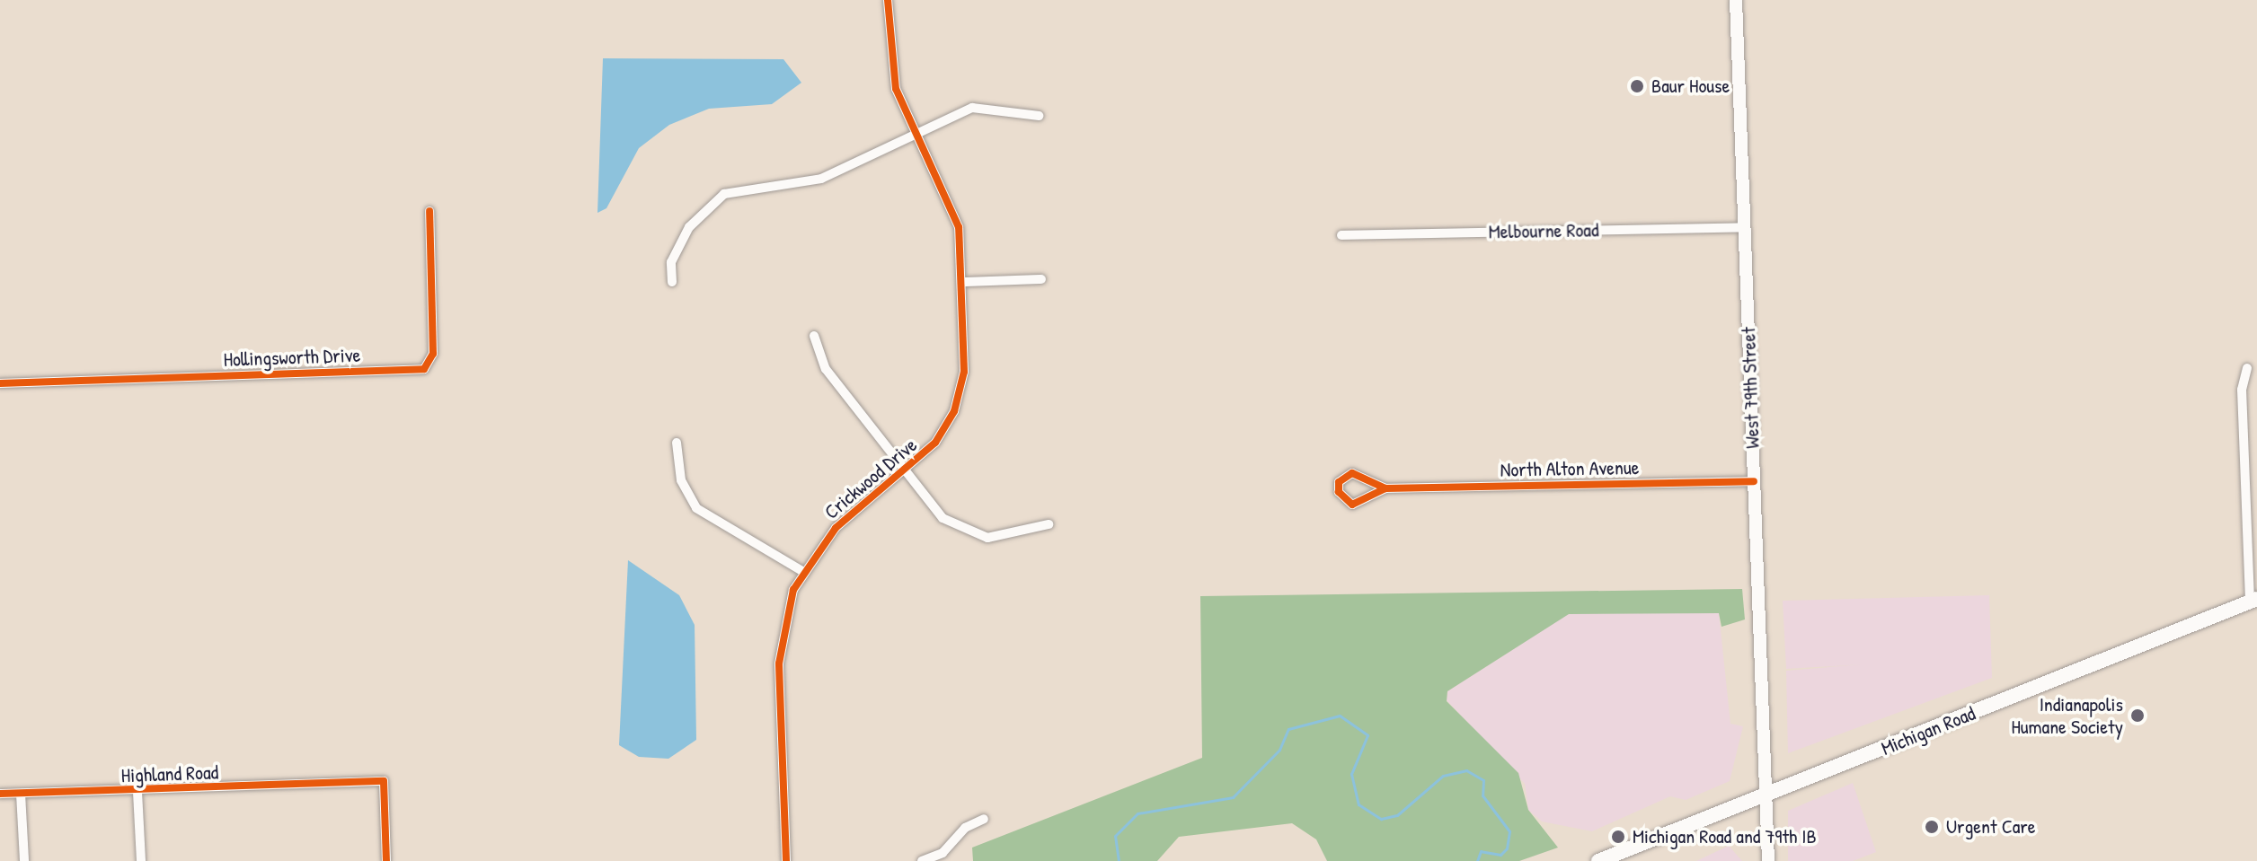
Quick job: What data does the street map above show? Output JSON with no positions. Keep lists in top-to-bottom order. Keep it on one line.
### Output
{"streets":{"main road":["West 79th Street","Michigan Road"],"street":["Melbourne Road","Hollingsworth Drive","North Alton Avenue","Crickwood Drive","Highland Road"]},"crossings":[["Melbourne Road","West 79th Street"],["West 79th Street","North Alton Avenue"],["West 79th Street","Michigan Road"]],"places":["Baur House","Indianapolis Humane Society","Urgent Care","Michigan Road and 79th IB"]}
